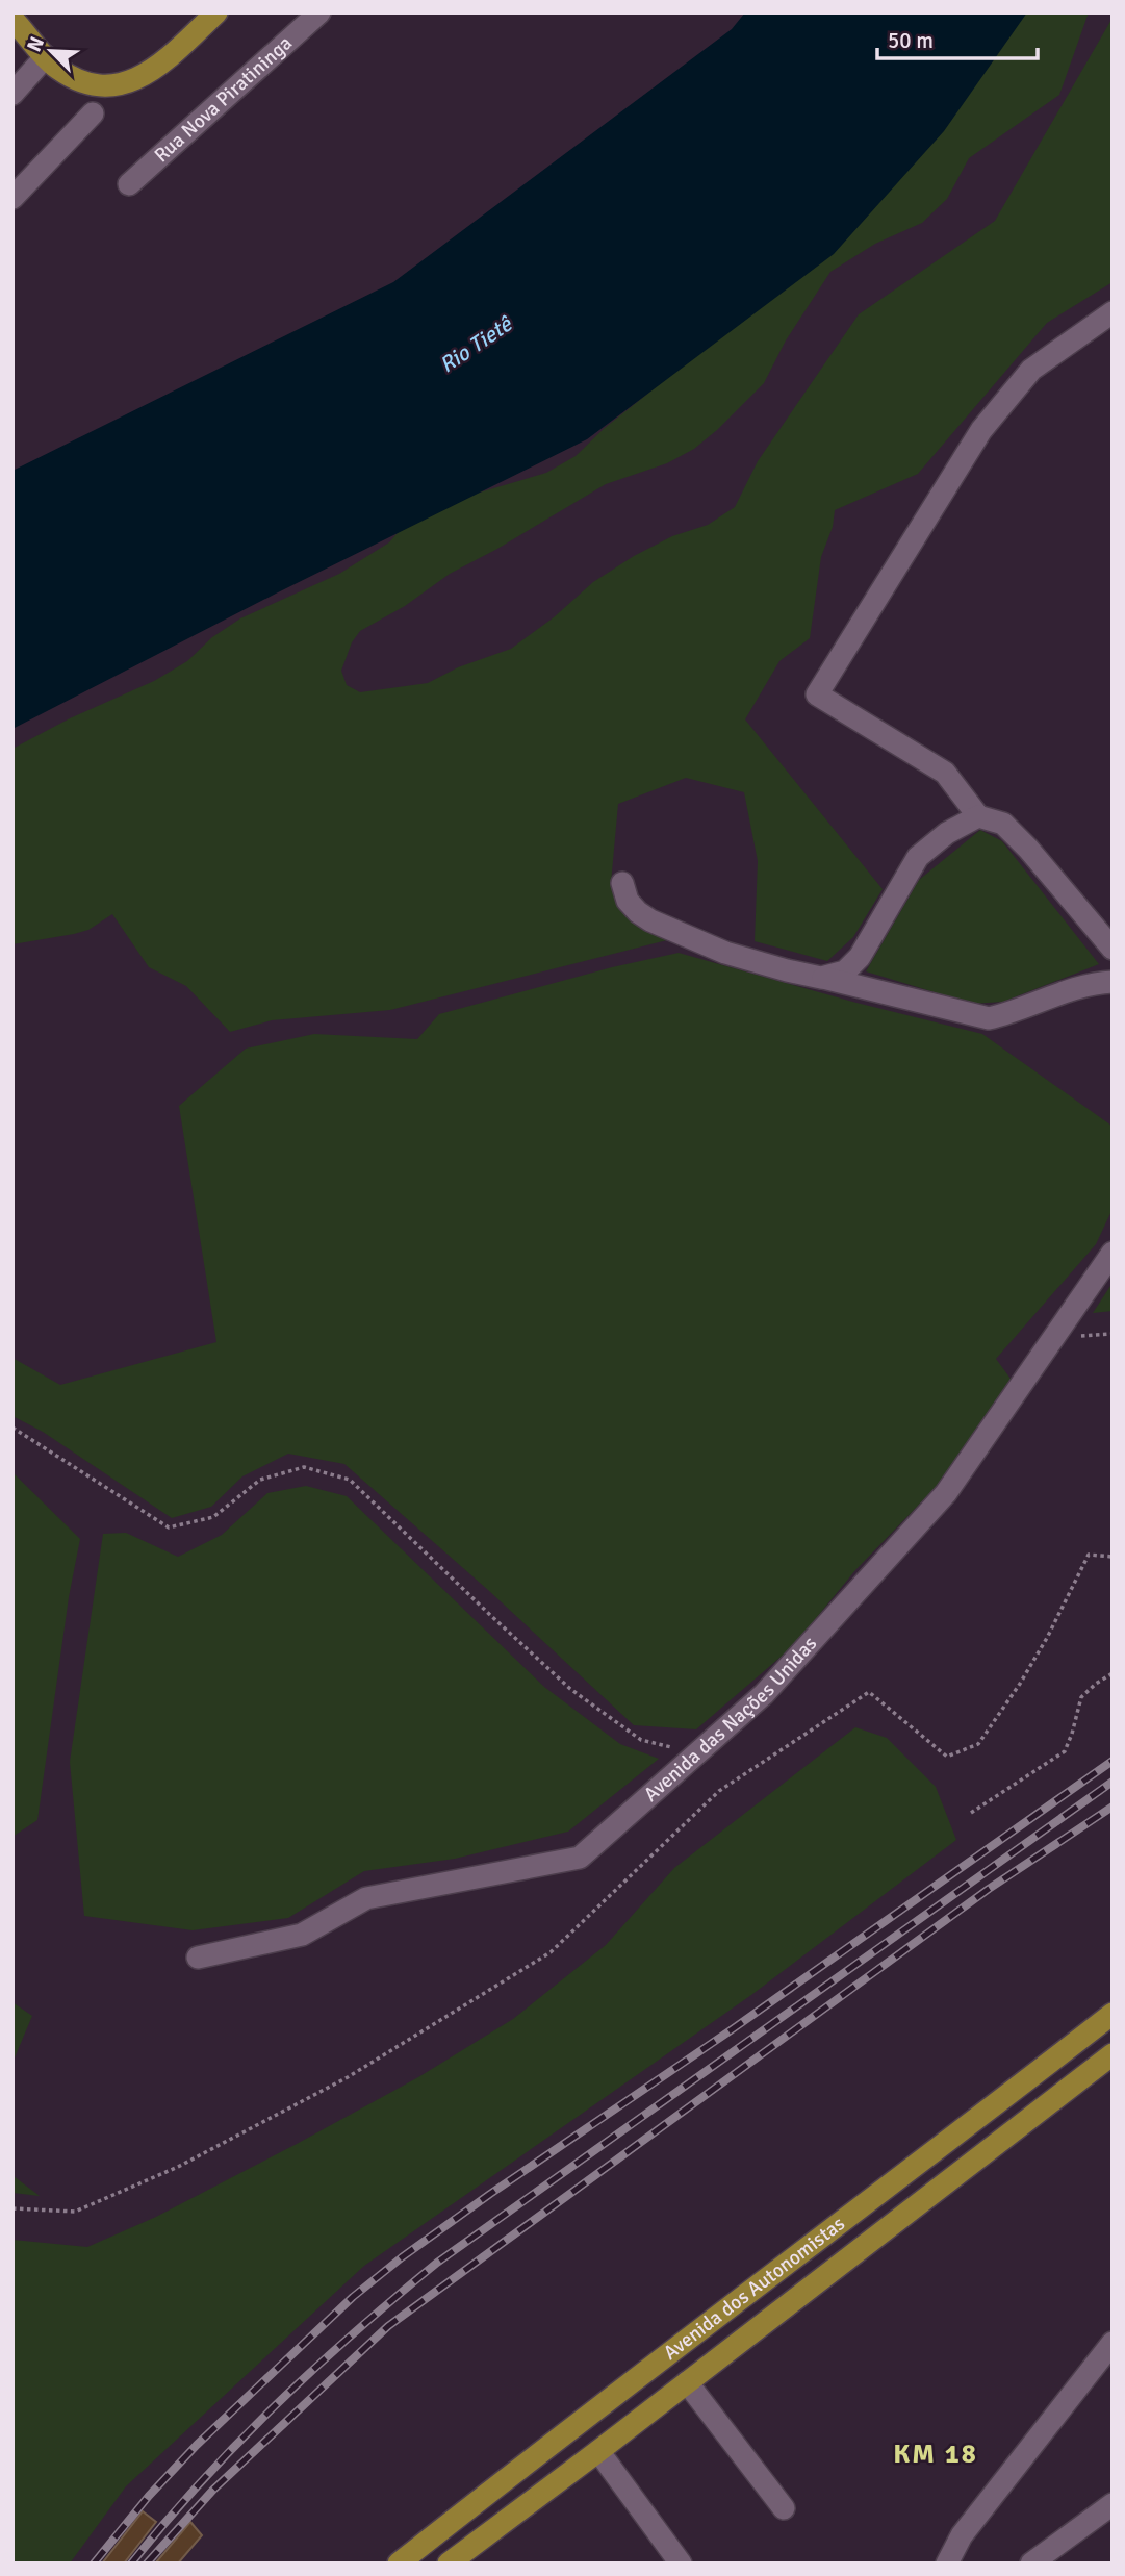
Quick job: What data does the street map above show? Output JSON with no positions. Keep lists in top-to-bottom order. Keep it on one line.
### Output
{"streets":{"main road":["Avenida dos Autonomistas"],"street":["Rua Nova Piratininga","Avenida das Nações Unidas"]},"districts":["KM 18"],"water":["Rio Tietê"],"scale_bar":"50 m","north":"top left"}
